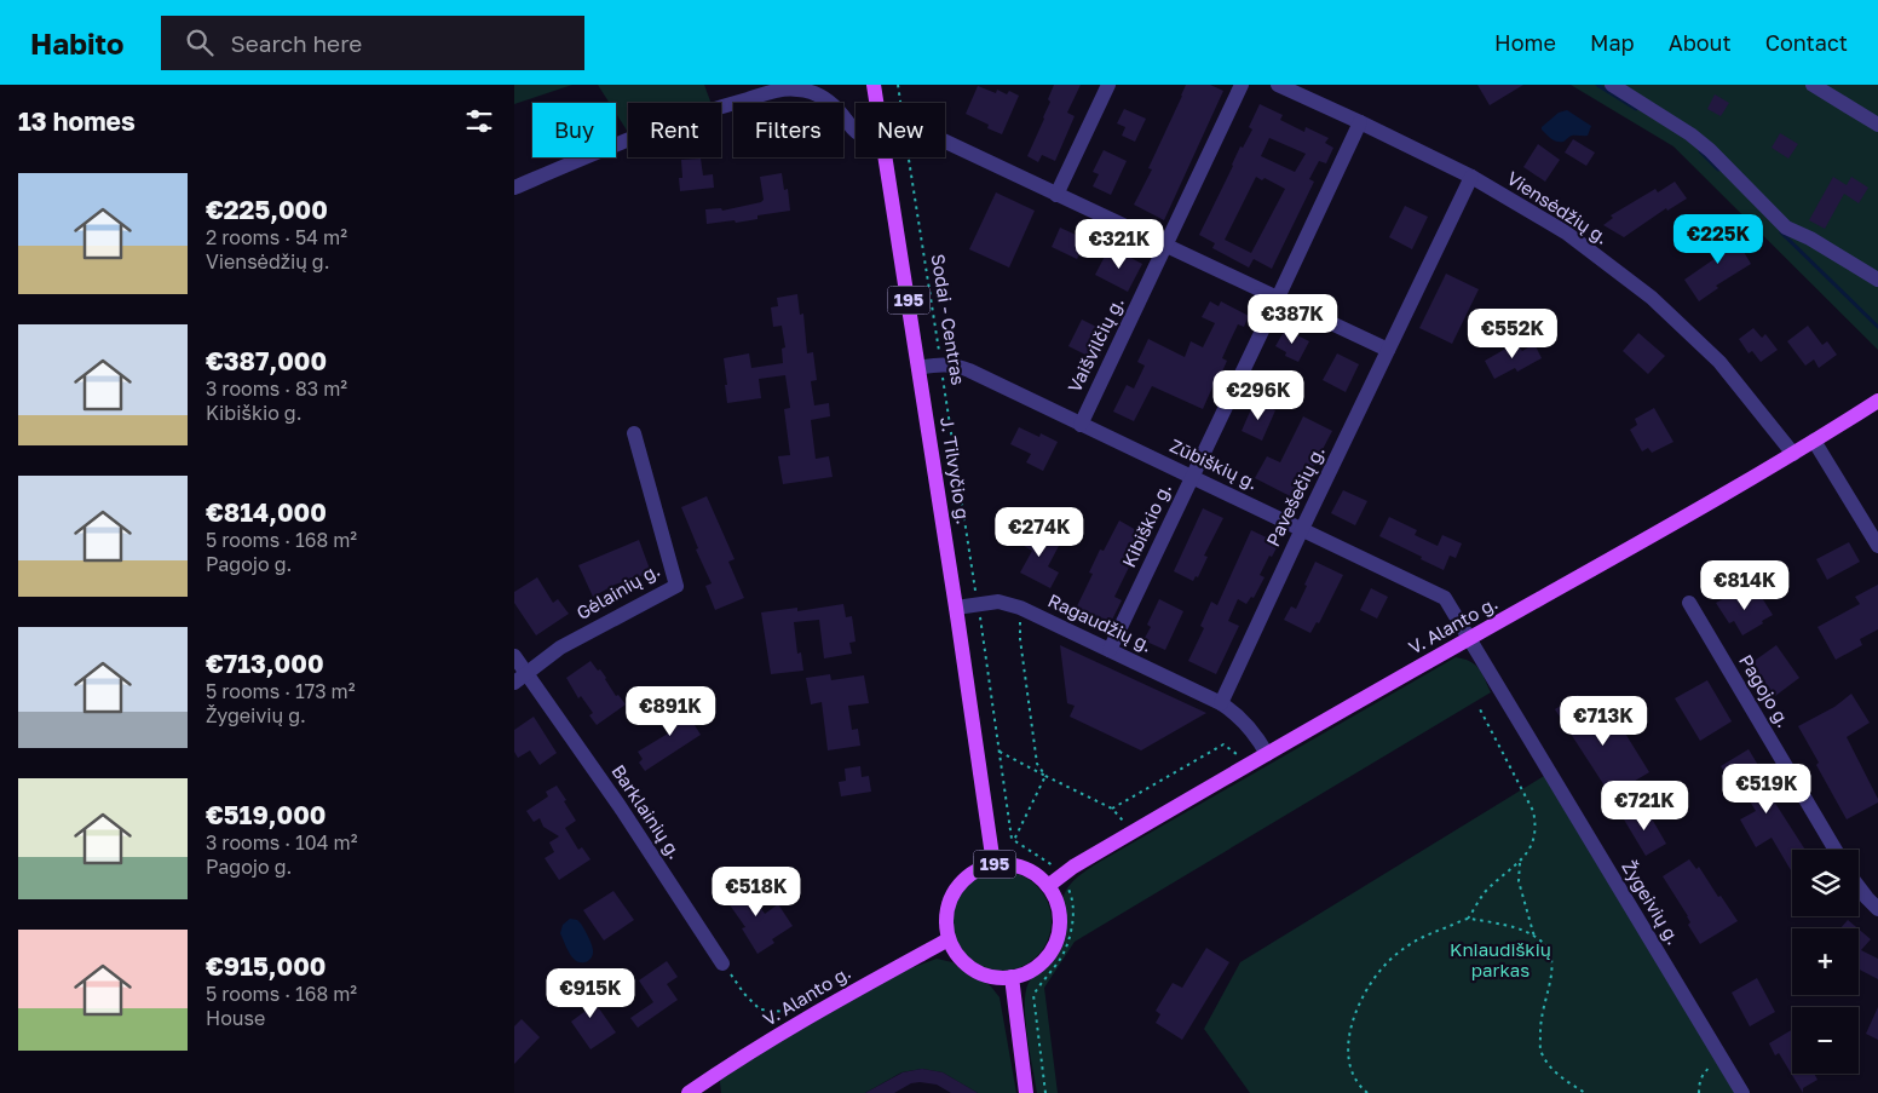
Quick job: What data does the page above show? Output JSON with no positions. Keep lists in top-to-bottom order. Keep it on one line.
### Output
{"streets":{"main road":["195","J. Tilvyčio g.","V. Alanto g."],"street":["Viensėdžių g.","Vaišvilčių g.","Zūbiškių g.","Pavešečių g.","Kibiškio g.","Gėlainių g.","Ragaudžių g.","Pagojo g.","Barklainių g.","Žygeivių g."],"path":["Sodai - Centras"]},"crossings":[["Viensėdžių g.","Pavešečių g."],["Viensėdžių g.","Kibiškio g."],["Viensėdžių g.","V. Alanto g."],["195","J. Tilvyčio g."],["195","V. Alanto g."],["Sodai - Centras","Zūbiškių g."],["Sodai - Centras","Ragaudžių g."],["Vaišvilčių g.","Zūbiškių g."],["Zūbiškių g.","J. Tilvyčio g."],["Zūbiškių g.","Pavešečių g."],["Zūbiškių g.","Kibiškio g."],["Zūbiškių g.","V. Alanto g."],["Zūbiškių g.","Žygeivių g."],["J. Tilvyčio g.","Ragaudžių g."],["J. Tilvyčio g.","V. Alanto g."],["Pavešečių g.","Ragaudžių g."],["Kibiškio g.","Ragaudžių g."],["Gėlainių g.","Barklainių g."],["Ragaudžių g.","V. Alanto g."],["V. Alanto g.","Žygeivių g."]],"parks":["Kniaudiškių parkas"],"page":{"header":"Habito","search":"Search here","nav":["Home","Map","About","Contact"],"heading":"13 homes","chip":["Buy","Rent","Filters","New"],"list":[{"name":"€225,000","note":"2 rooms · 54 m² · Viensėdžių g."},{"name":"€387,000","note":"3 rooms · 83 m² · Kibiškio g."},{"name":"€814,000","note":"5 rooms · 168 m² · Pagojo g."},{"name":"€713,000","note":"5 rooms · 173 m² · Žygeivių g."},{"name":"€519,000","note":"3 rooms · 104 m² · Pagojo g."},{"name":"€915,000","note":"5 rooms · 168 m² · House"}],"price":["€225K","€321K","€387K","€552K","€296K","€274K","€814K","€891K","€713K","€519K","€721K","€518K","€915K"],"map_buttons":["+","−"]}}
